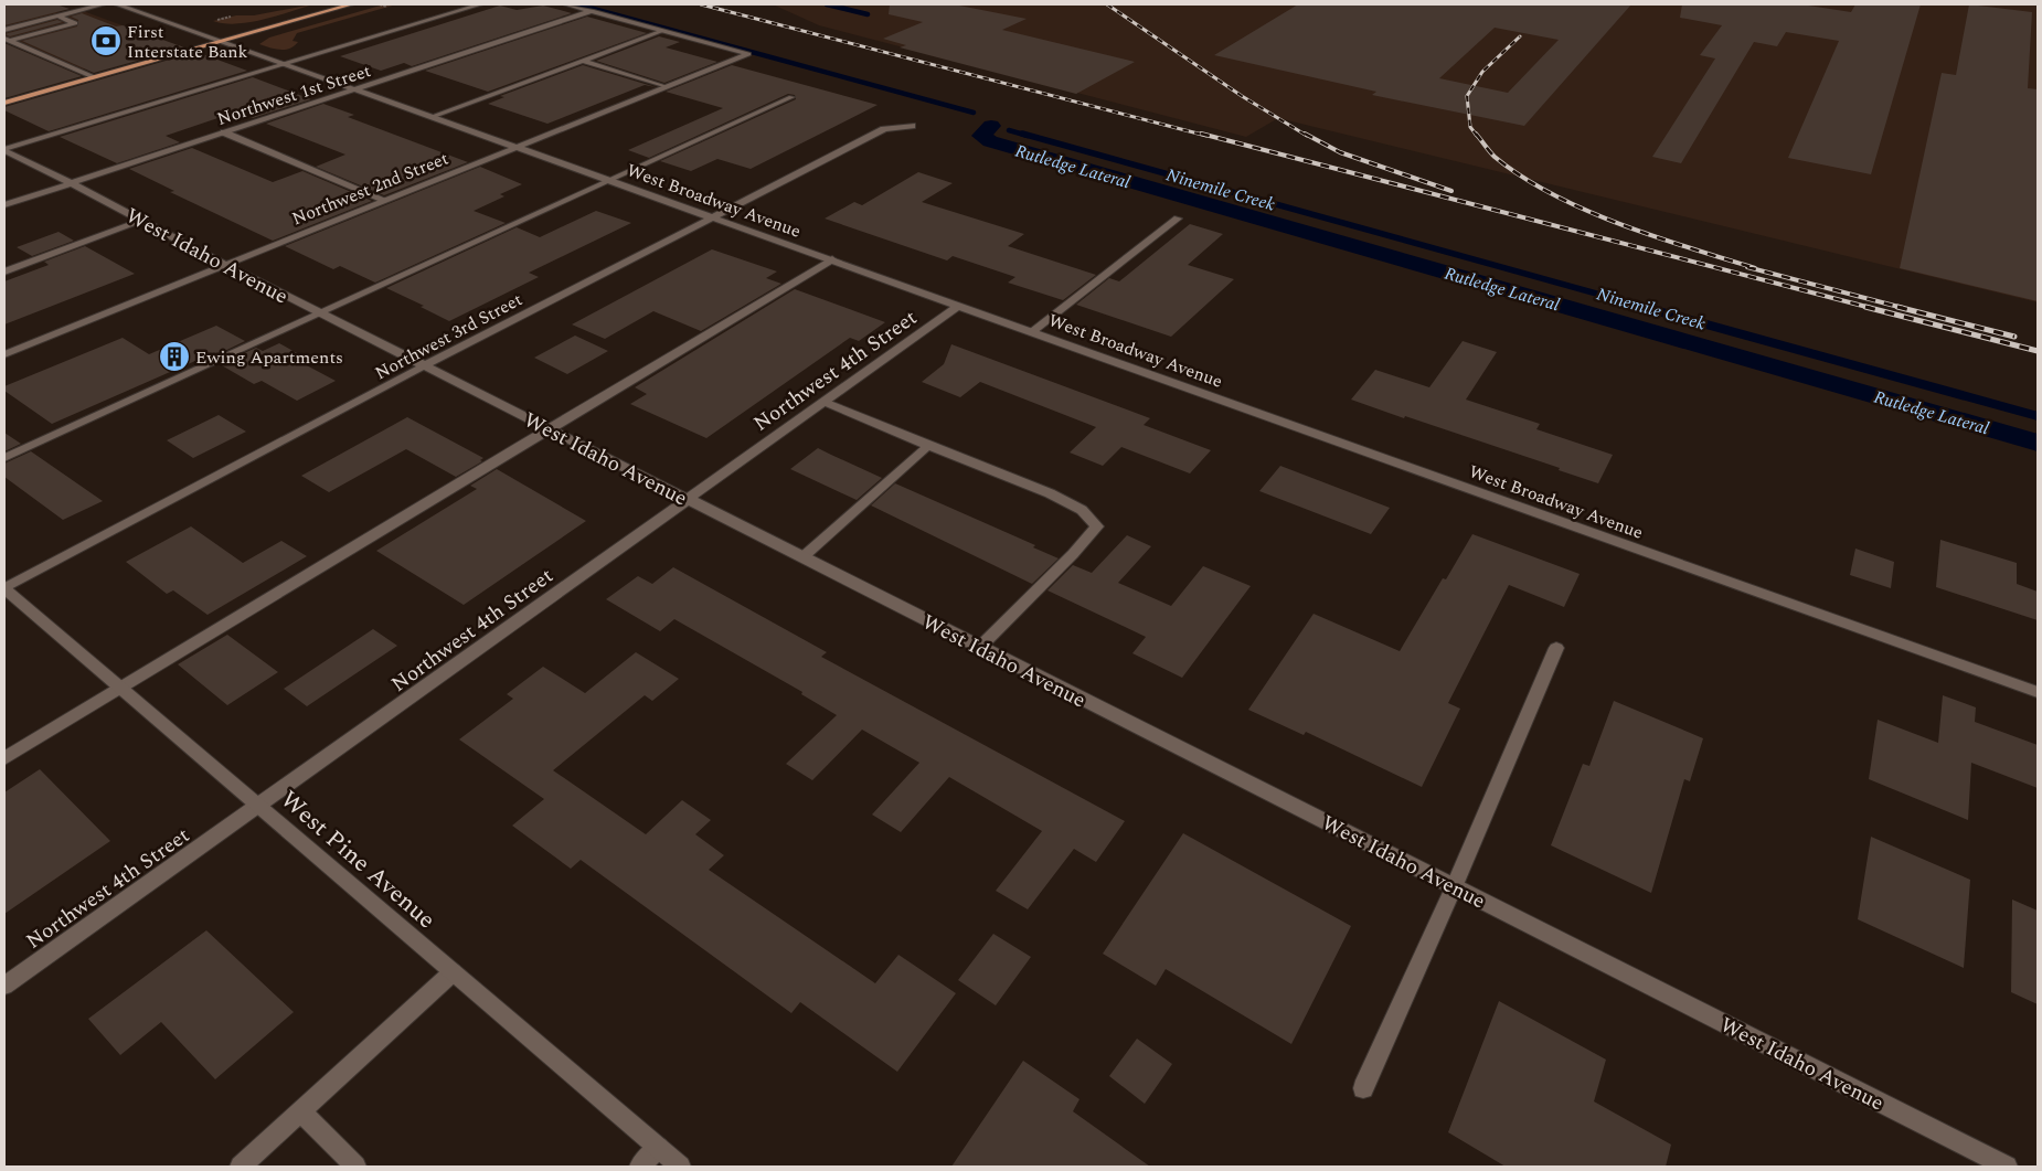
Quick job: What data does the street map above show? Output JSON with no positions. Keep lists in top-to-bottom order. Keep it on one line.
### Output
{"streets":{"street":["Northwest 1st Street","Northwest 2nd Street","West Broadway Avenue","West Idaho Avenue","Northwest 3rd Street","Northwest 4th Street","West Pine Avenue"]},"crossings":[["Northwest 1st Street","West Broadway Avenue"],["Northwest 1st Street","West Idaho Avenue"],["Northwest 2nd Street","West Broadway Avenue"],["Northwest 2nd Street","West Idaho Avenue"],["West Broadway Avenue","Northwest 3rd Street"],["West Broadway Avenue","Northwest 4th Street"],["West Idaho Avenue","Northwest 3rd Street"],["West Idaho Avenue","Northwest 4th Street"],["Northwest 3rd Street","West Pine Avenue"],["Northwest 4th Street","West Pine Avenue"]],"water":["Rutledge Lateral","Ninemile Creek"],"places":{"bank":["First Interstate Bank"],"building":["Ewing Apartments"]}}
